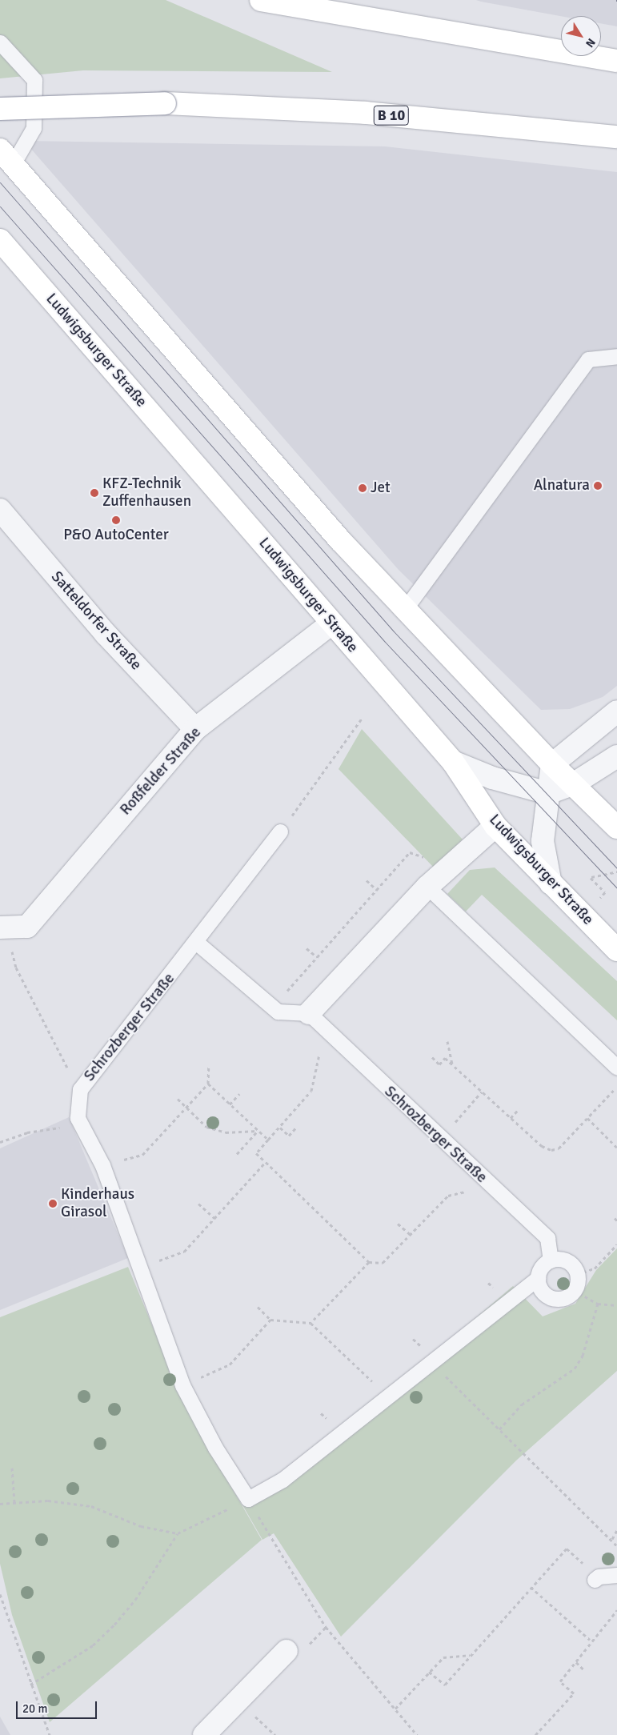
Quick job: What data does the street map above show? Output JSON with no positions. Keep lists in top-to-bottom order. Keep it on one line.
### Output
{"streets":{"main road":["B 10","Ludwigsburger Straße"],"street":["Satteldorfer Straße","Roßfelder Straße"],"lane":["Schrozberger Straße"]},"crossings":[["Ludwigsburger Straße","Roßfelder Straße"],["Satteldorfer Straße","Roßfelder Straße"]],"places":["Alnatura","Jet","KFZ-Technik Zuffenhausen","P&O AutoCenter","Kinderhaus Girasol"],"scale_bar":"20 m","north":"bottom right"}
